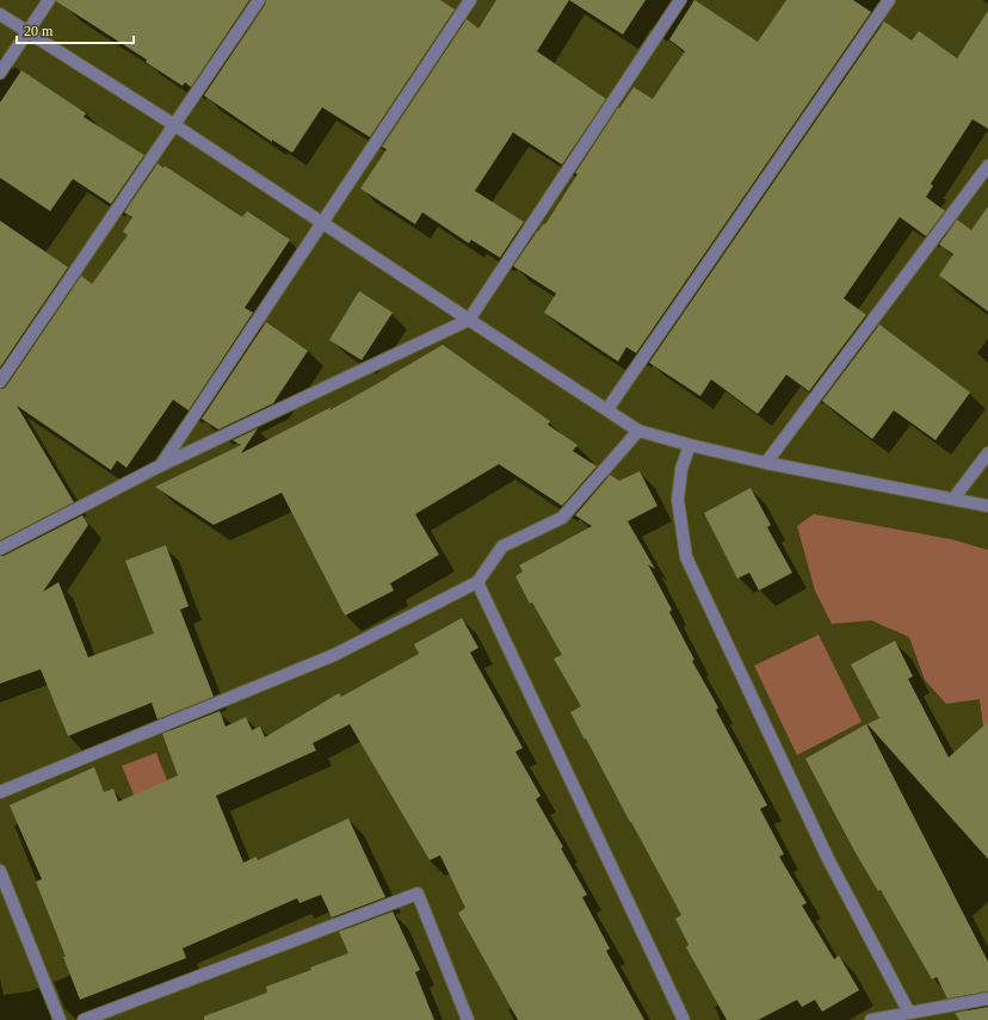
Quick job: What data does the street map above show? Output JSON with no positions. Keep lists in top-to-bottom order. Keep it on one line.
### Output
{"scale_bar":"20 m"}
